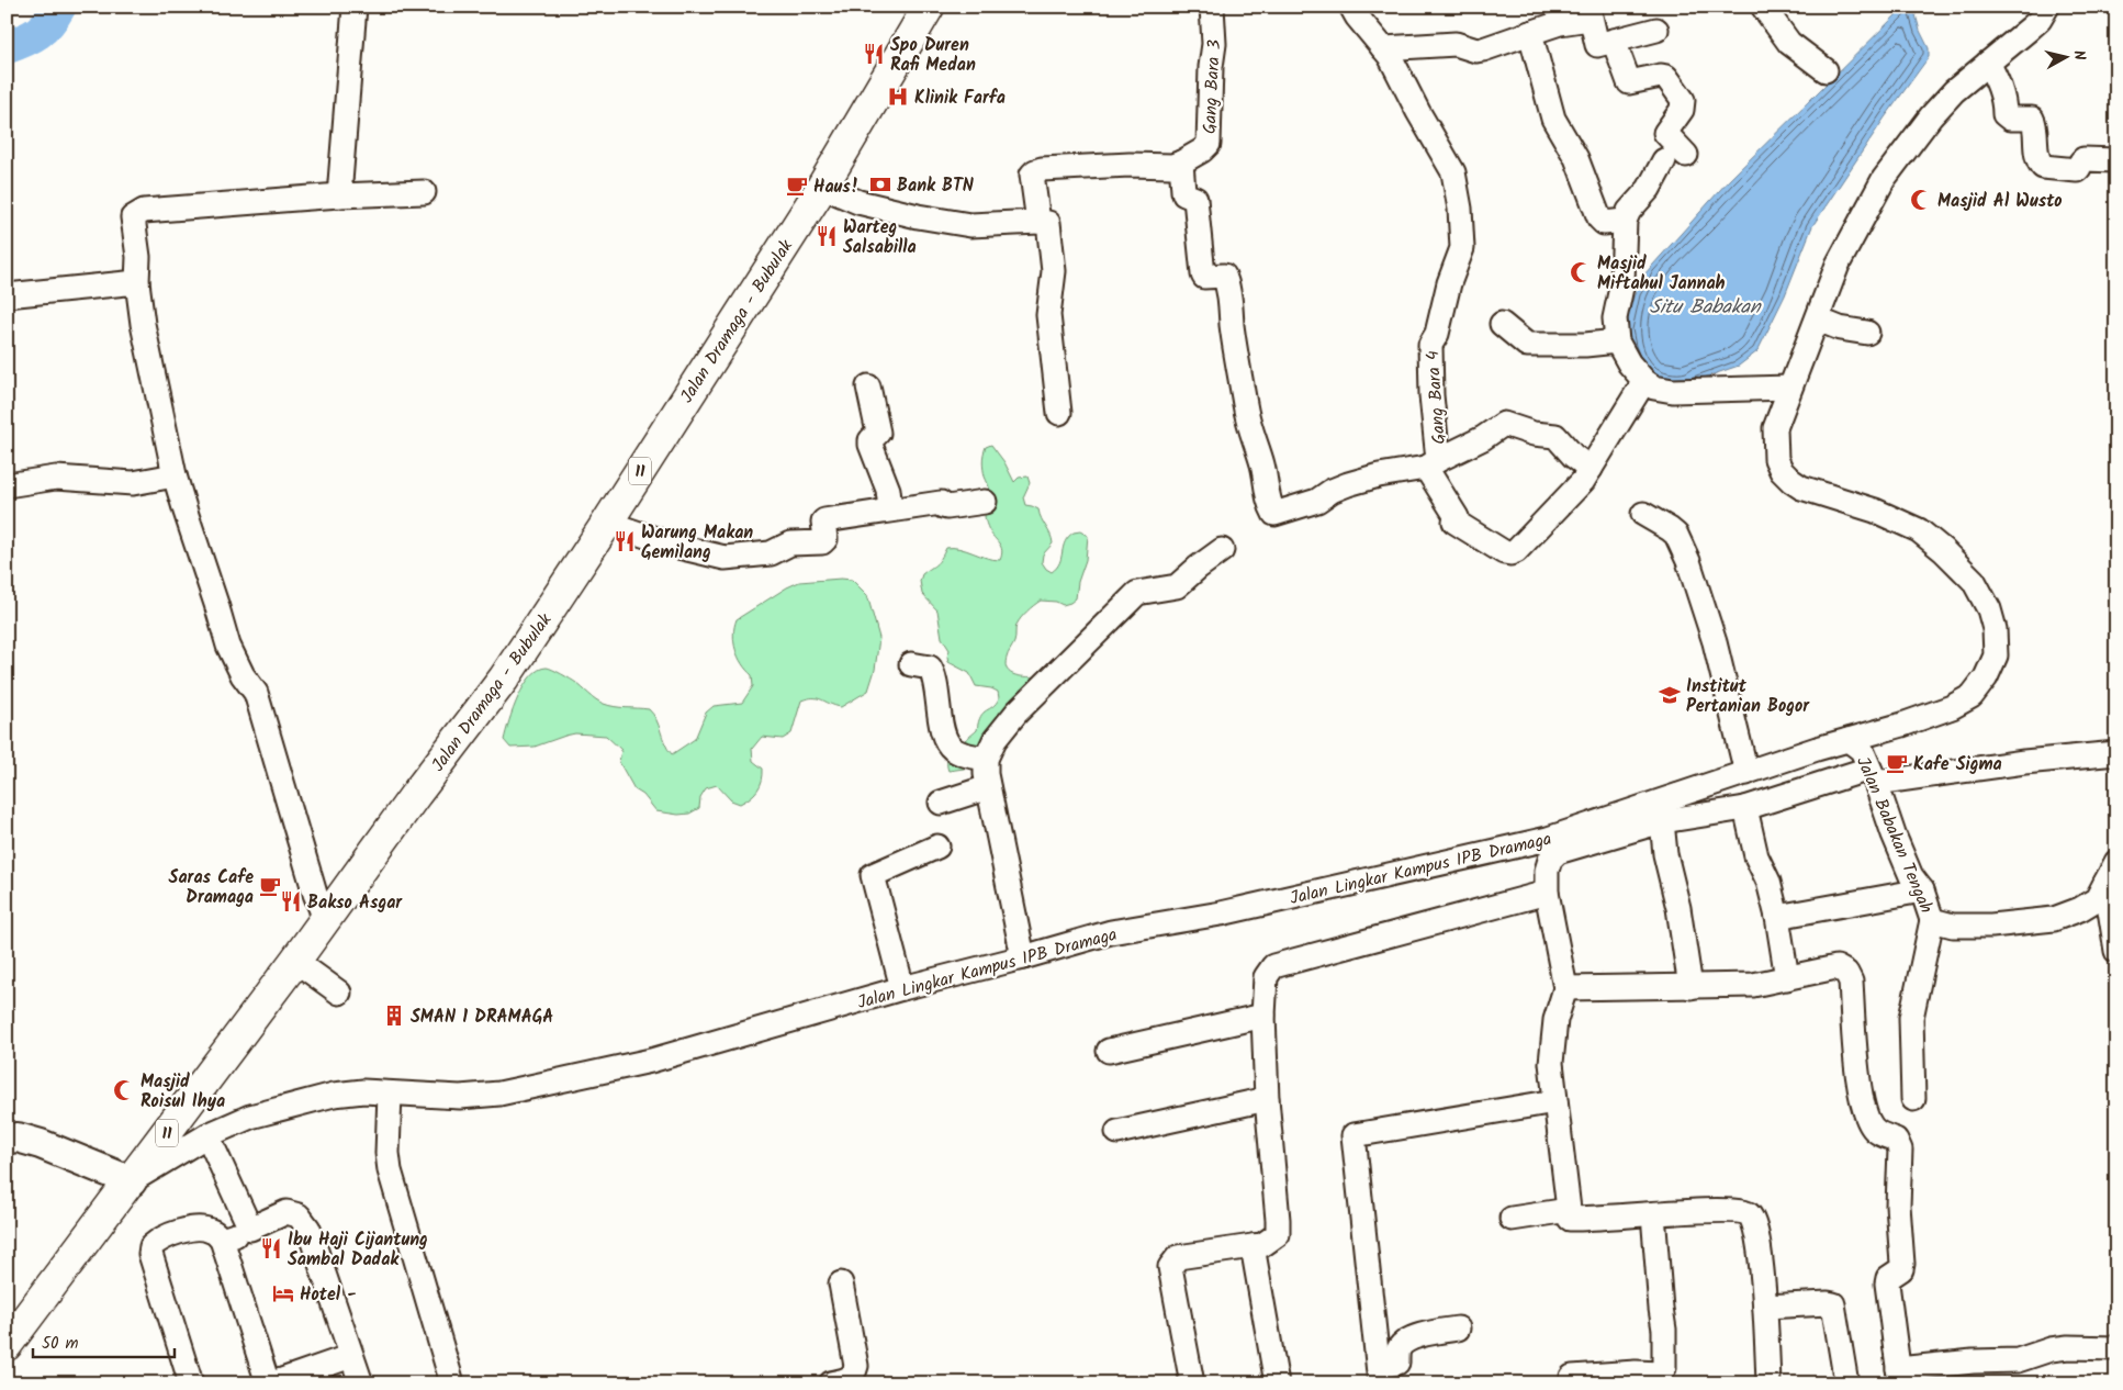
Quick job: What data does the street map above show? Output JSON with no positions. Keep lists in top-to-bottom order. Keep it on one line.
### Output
{"streets":{"highway":["Jalan Dramaga - Bubulak","11"],"street":["Gang Bara 3","Gang Bara 4","Jalan Babakan Tengah","Jalan Lingkar Kampus IPB Dramaga"]},"crossings":[["Jalan Dramaga - Bubulak","Jalan Lingkar Kampus IPB Dramaga"],["Jalan Babakan Tengah","Jalan Lingkar Kampus IPB Dramaga"]],"water":["Situ Babakan"],"places":{"restaurant":["Spo Duren Rafi Medan","Warteg Salsabilla","Warung Makan Gemilang","Bakso Asgar","Ibu Haji Cijantung Sambal Dadak"],"hospital":["Klinik Farfa"],"bank":["Bank BTN"],"cafe":["Haus!","Kafe Sigma","Saras Cafe Dramaga"],"mosque":["Masjid Al Wusto","Masjid Miftahul Jannah","Masjid Roisul Ihya"],"school or university":["Institut Pertanian Bogor"],"building":["SMAN 1 DRAMAGA"],"hotel":["Hotel -"]},"scale_bar":"50 m","north":"right"}
